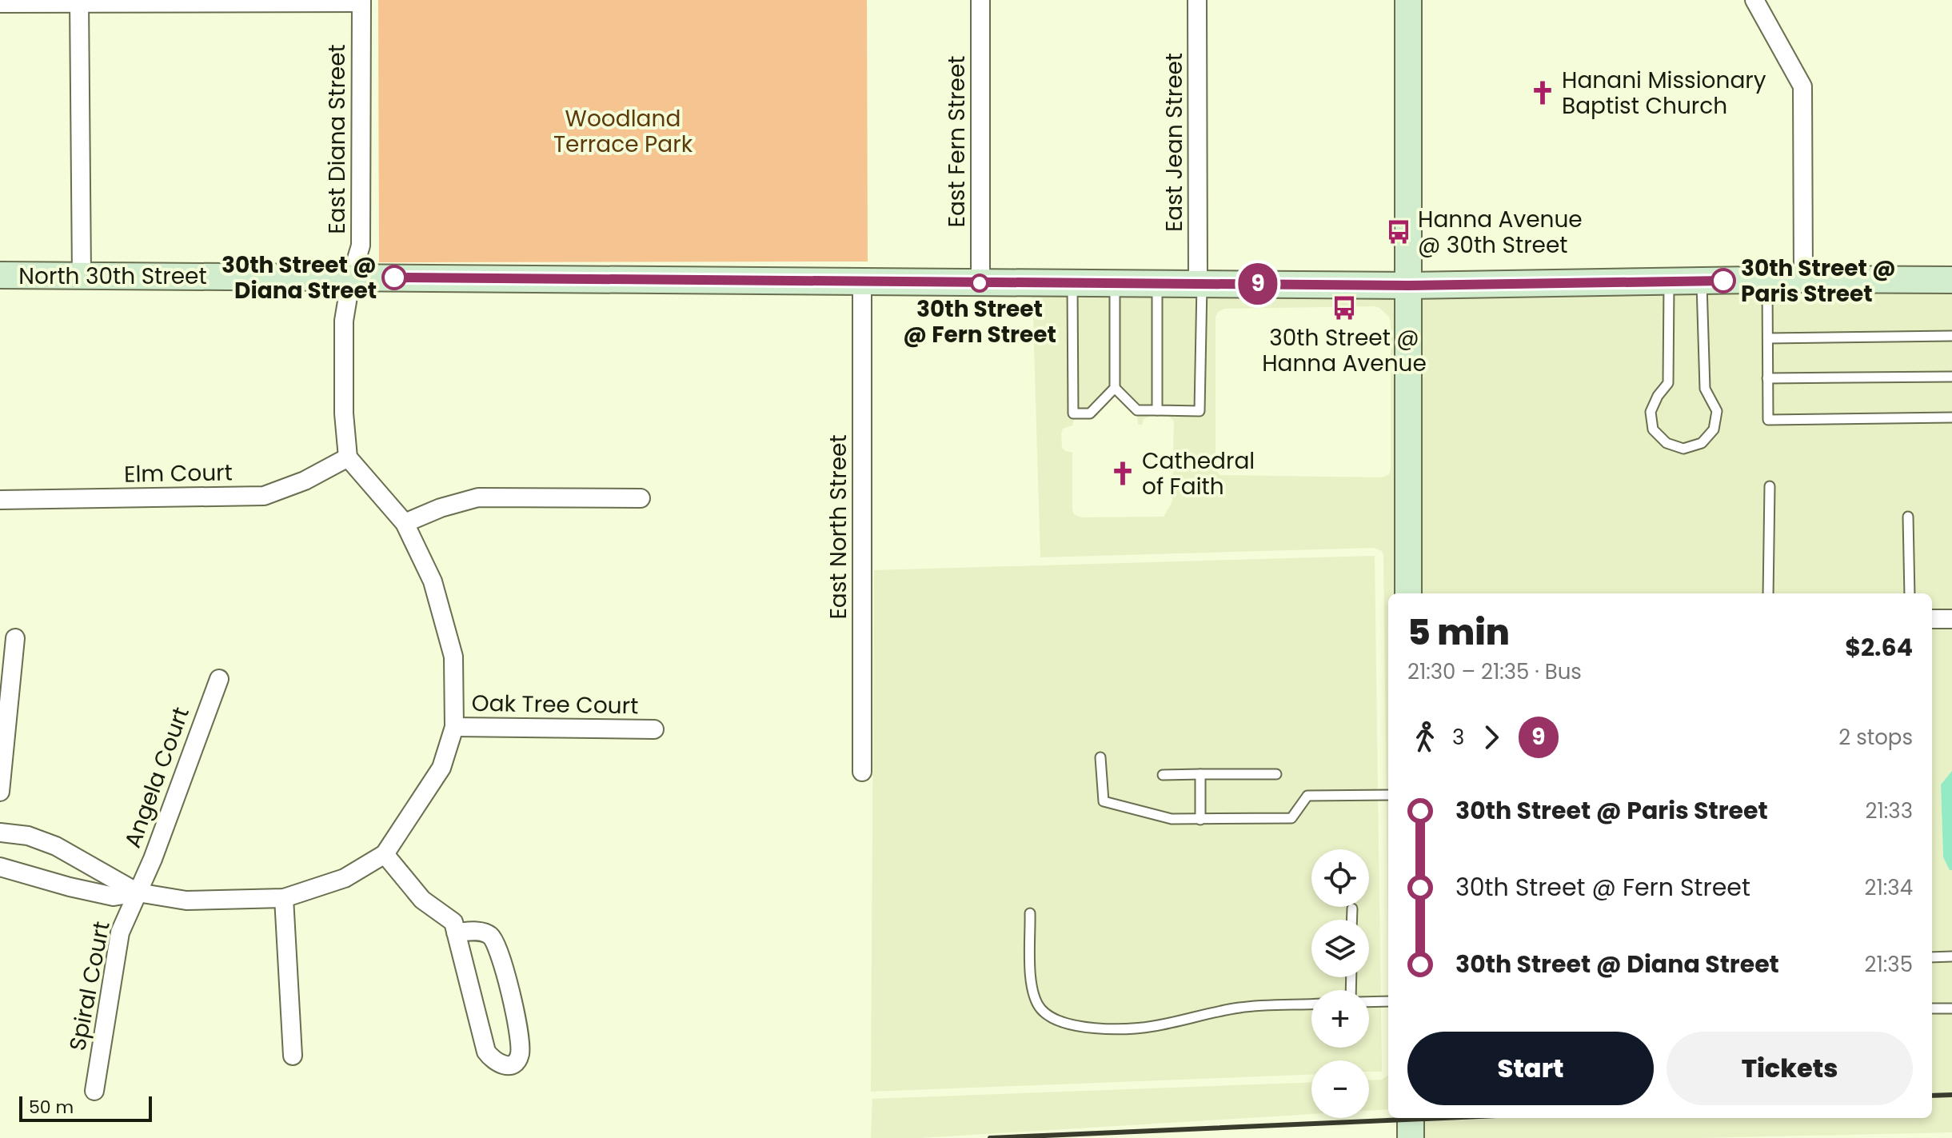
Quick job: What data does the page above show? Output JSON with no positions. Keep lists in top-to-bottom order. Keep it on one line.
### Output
{"streets":{"street":["East Diana Street","East Fern Street","East Jean Street","North 30th Street","Elm Court","East North Street","Oak Tree Court","Angela Court","Spiral Court"]},"crossings":[["East Diana Street","North 30th Street"],["East Diana Street","Elm Court"],["East Fern Street","North 30th Street"],["East Jean Street","North 30th Street"],["North 30th Street","East North Street"],["Angela Court","Spiral Court"]],"parks":["Woodland Terrace Park"],"places":{"church":["Hanani Missionary Baptist Church","Cathedral of Faith"],"bus stop":["Hanna Avenue @ 30th Street","30th Street @ Hanna Avenue"],"other":["30th Street @ Diana Street","30th Street @ Paris Street","30th Street @ Fern Street"]},"lines":["bus line 9"],"scale_bar":"50 m","page":{"on_map":"9","heading":["5 min","21:30 – 21:35 · Bus","$2.64"],"legs":["3","9","2 stops"],"list":[{"name":"30th Street @ Paris Street","value":"21:33"},{"name":"30th Street @ Fern Street","value":"21:34"},{"name":"30th Street @ Diana Street","value":"21:35"}],"map_buttons":["+","−"],"buttons":["Start","Tickets"],"scale":"50 m"}}
